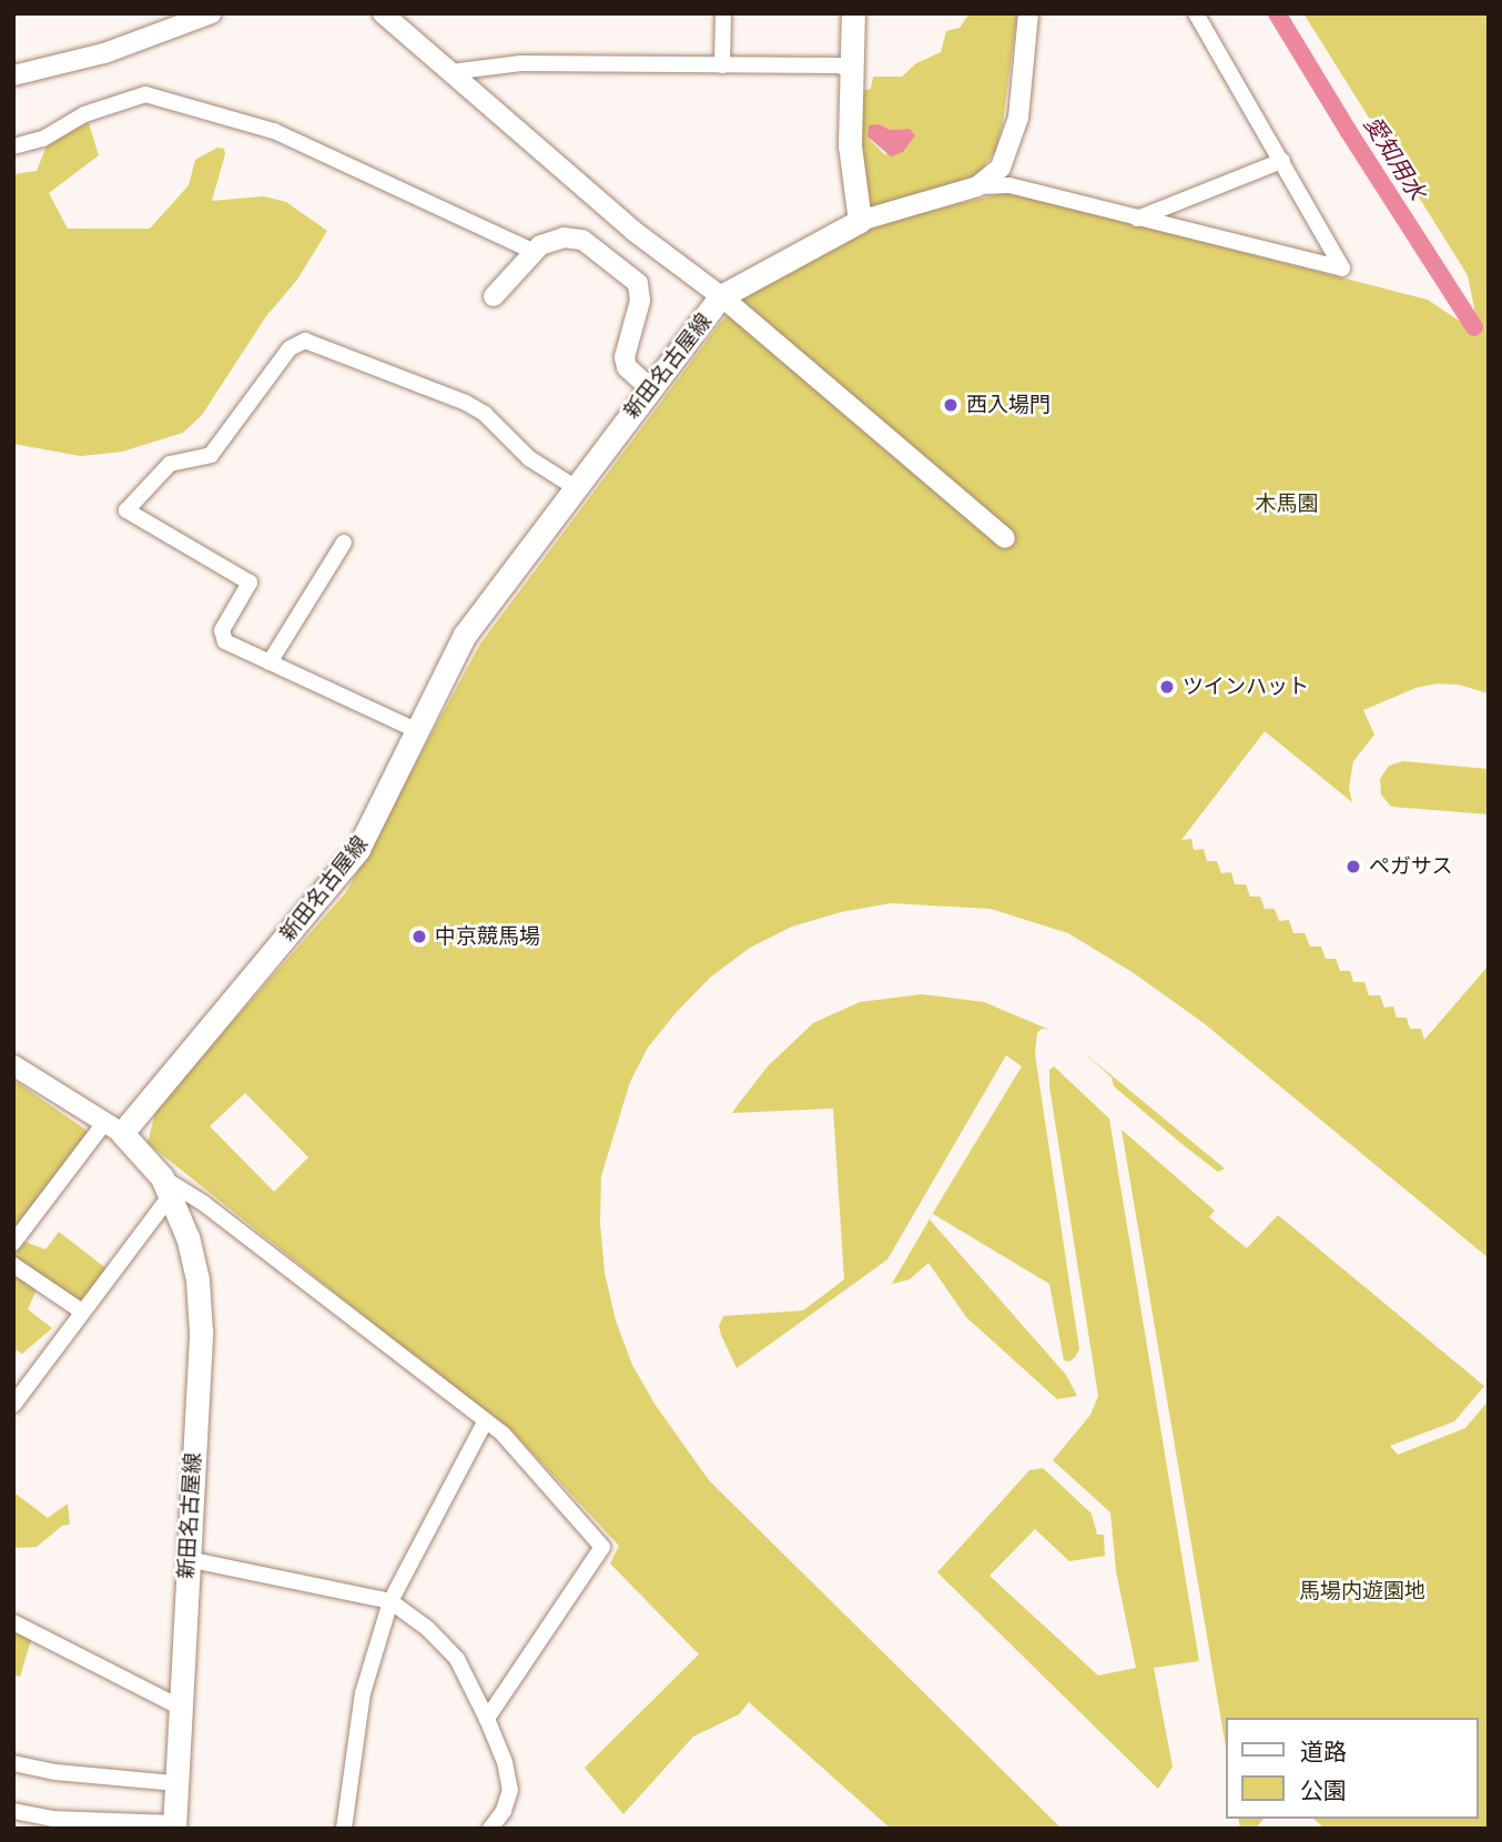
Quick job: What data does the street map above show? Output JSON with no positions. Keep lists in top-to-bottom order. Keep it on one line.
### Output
{"streets":{"main road":["新田名古屋線"]},"water":["愛知用水"],"parks":["木馬園","馬場内遊園地"],"places":["西入場門","ツインハット","ペガサス","中京競馬場"],"legend":["道路","公園"]}
